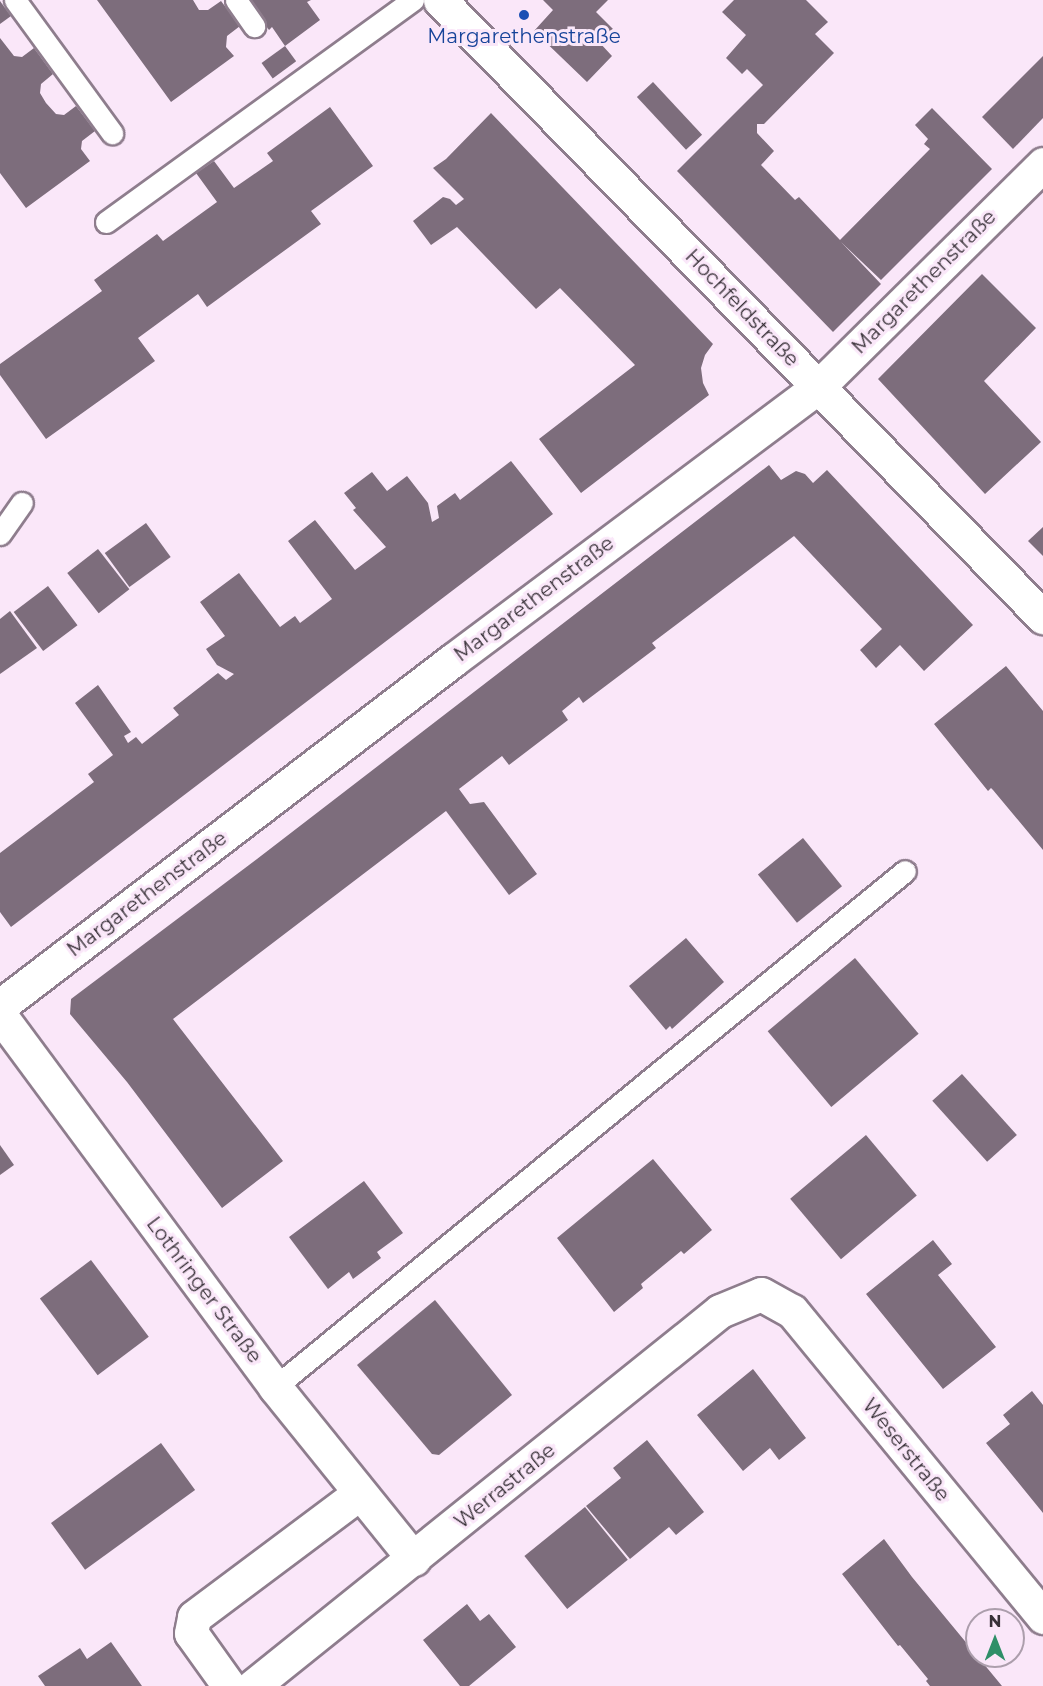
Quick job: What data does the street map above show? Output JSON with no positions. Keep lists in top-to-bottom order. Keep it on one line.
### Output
{"streets":{"street":["Margarethenstraße","Hochfeldstraße","Lothringer Straße","Weserstraße","Werrastraße"]},"crossings":[["Margarethenstraße","Hochfeldstraße"],["Lothringer Straße","Werrastraße"],["Weserstraße","Werrastraße"]],"places":["Margarethenstraße"],"north":"top"}
